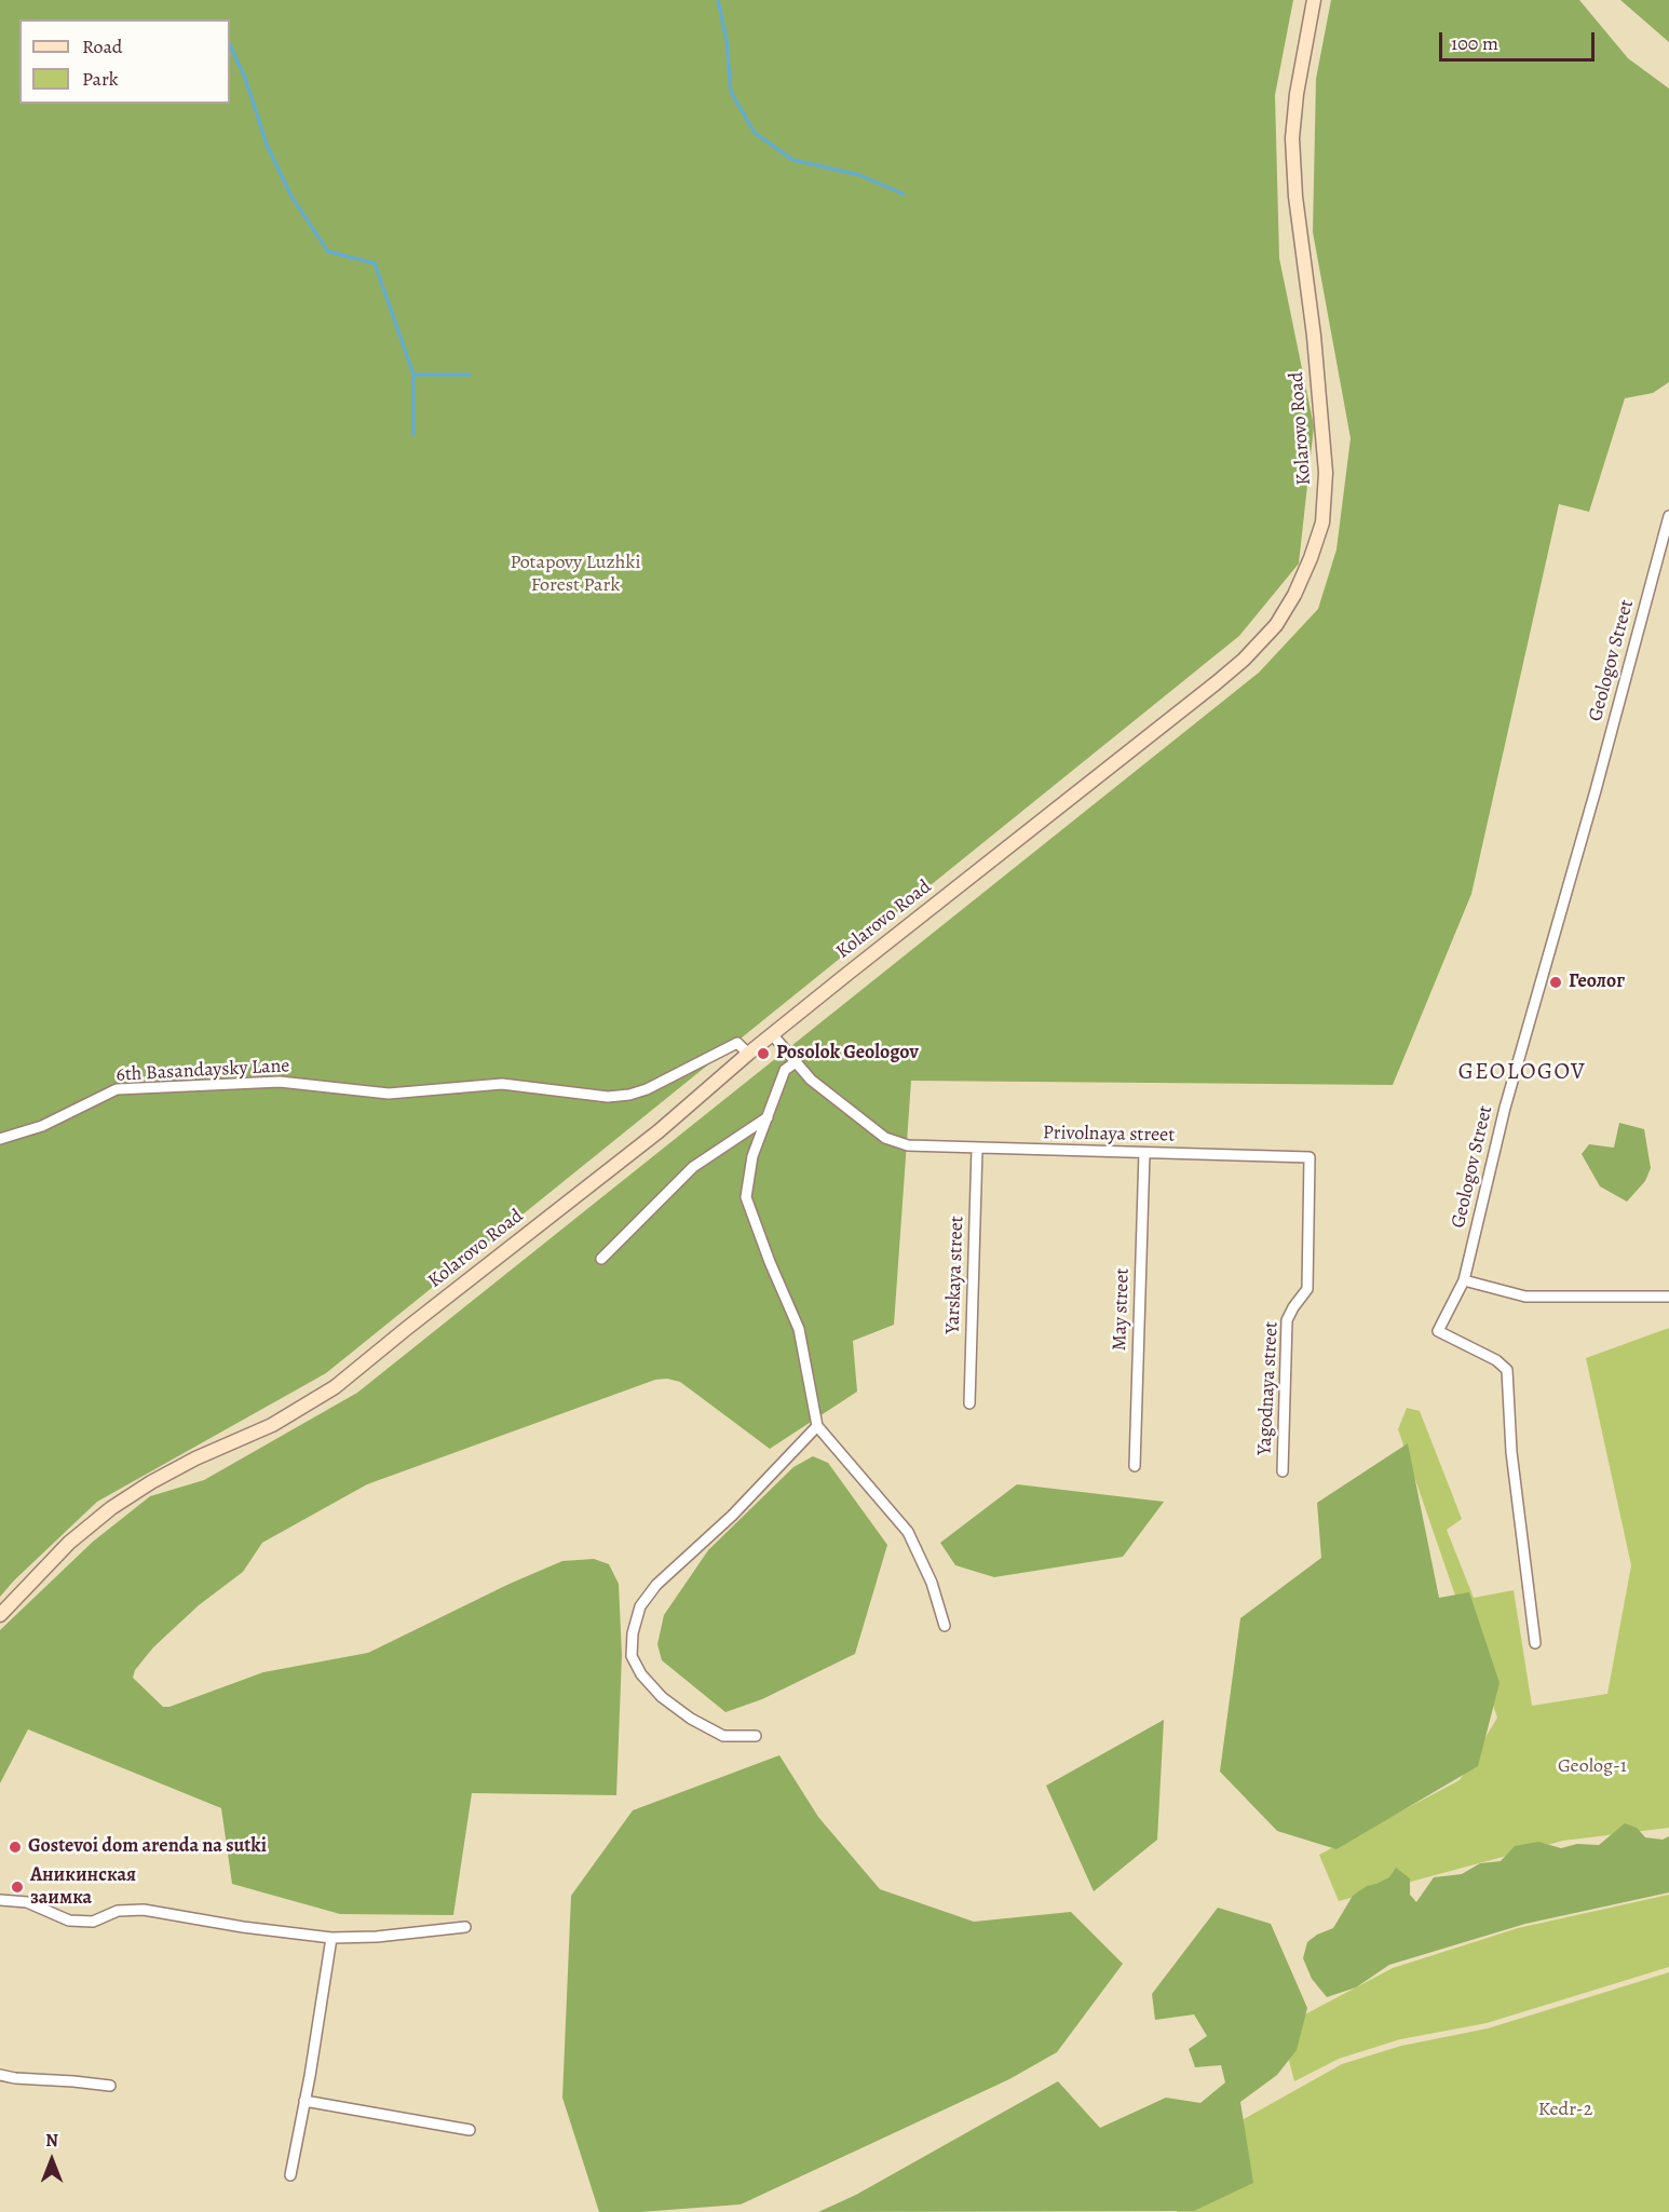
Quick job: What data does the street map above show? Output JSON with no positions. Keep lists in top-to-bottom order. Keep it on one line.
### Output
{"streets":{"street":["Kolarovo Road","Geologov Street","6th Basandaysky Lane","Privolnaya street","Yarskaya street","May street","Yagodnaya street"]},"crossings":[["Kolarovo Road","6th Basandaysky Lane"],["Privolnaya street","Yarskaya street"],["Privolnaya street","May street"],["Privolnaya street","Yagodnaya street"]],"districts":["GEOLOGOV"],"parks":["Potapovy Luzhki Forest Park","Geolog-1","Kedr-2"],"places":["Геолог","Posolok Geologov","Gostevoi dom arenda na sutki","Аникинская заимка"],"legend":["Road","Park"],"scale_bar":"100 m","north":"top"}
